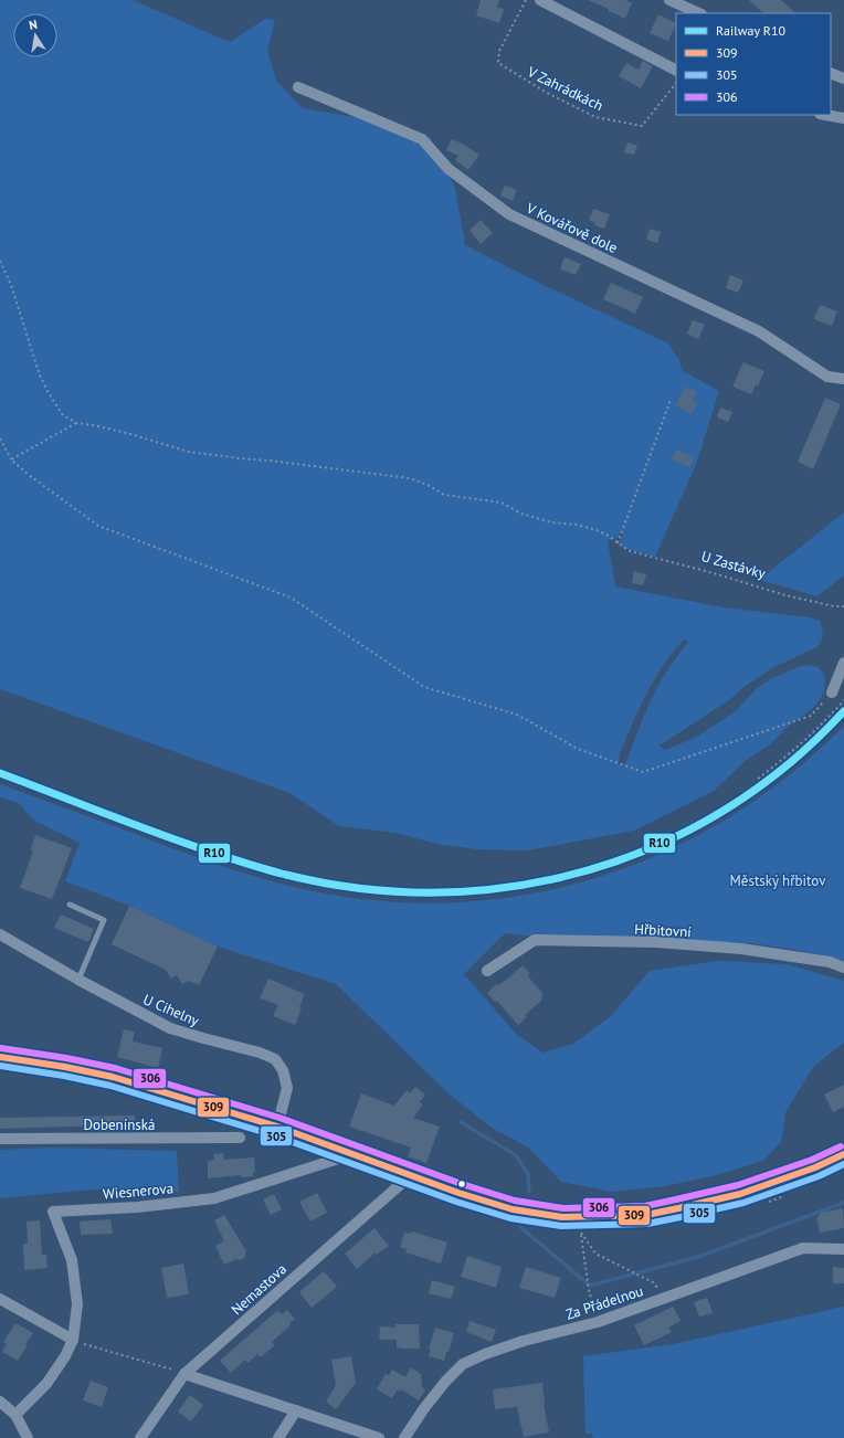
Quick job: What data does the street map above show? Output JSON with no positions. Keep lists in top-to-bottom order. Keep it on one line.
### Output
{"streets":{"street":["V Kovářově dole","Hřbitovní","U Cihelny","Dobenínská","Wiesnerova","Nemastova","Za Přádelnou"],"path":["V Zahrádkách","U Zastávky"]},"parks":["Městský hřbitov"],"lines":["rail line R10","transit line 306","transit line 309","transit line 305"],"legend":["Railway R10","309","305","306"],"north":"top"}
